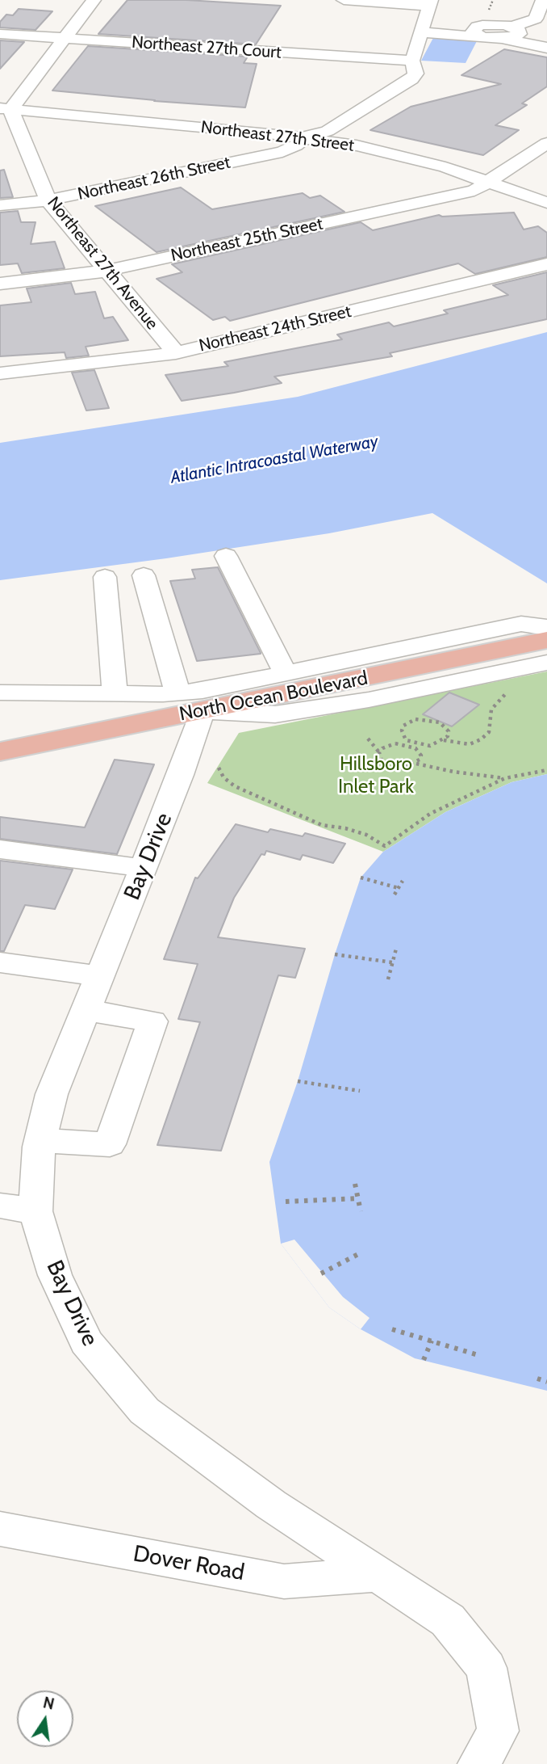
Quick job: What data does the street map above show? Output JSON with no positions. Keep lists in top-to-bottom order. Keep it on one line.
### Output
{"streets":{"main road":["North Ocean Boulevard"],"street":["Northeast 27th Court","Northeast 27th Street","Northeast 26th Street","Northeast 25th Street","Northeast 27th Avenue","Northeast 24th Street","Bay Drive","Dover Road"]},"crossings":[["Northeast 27th Street","Northeast 26th Street"],["Northeast 27th Street","Northeast 25th Street"],["Northeast 27th Street","Northeast 27th Avenue"],["Northeast 26th Street","Northeast 27th Avenue"],["Northeast 25th Street","Northeast 27th Avenue"],["Northeast 27th Avenue","Northeast 24th Street"],["North Ocean Boulevard","Bay Drive"],["Bay Drive","Dover Road"]],"water":["Atlantic Intracoastal Waterway"],"parks":["Hillsboro Inlet Park"],"north":"top"}
